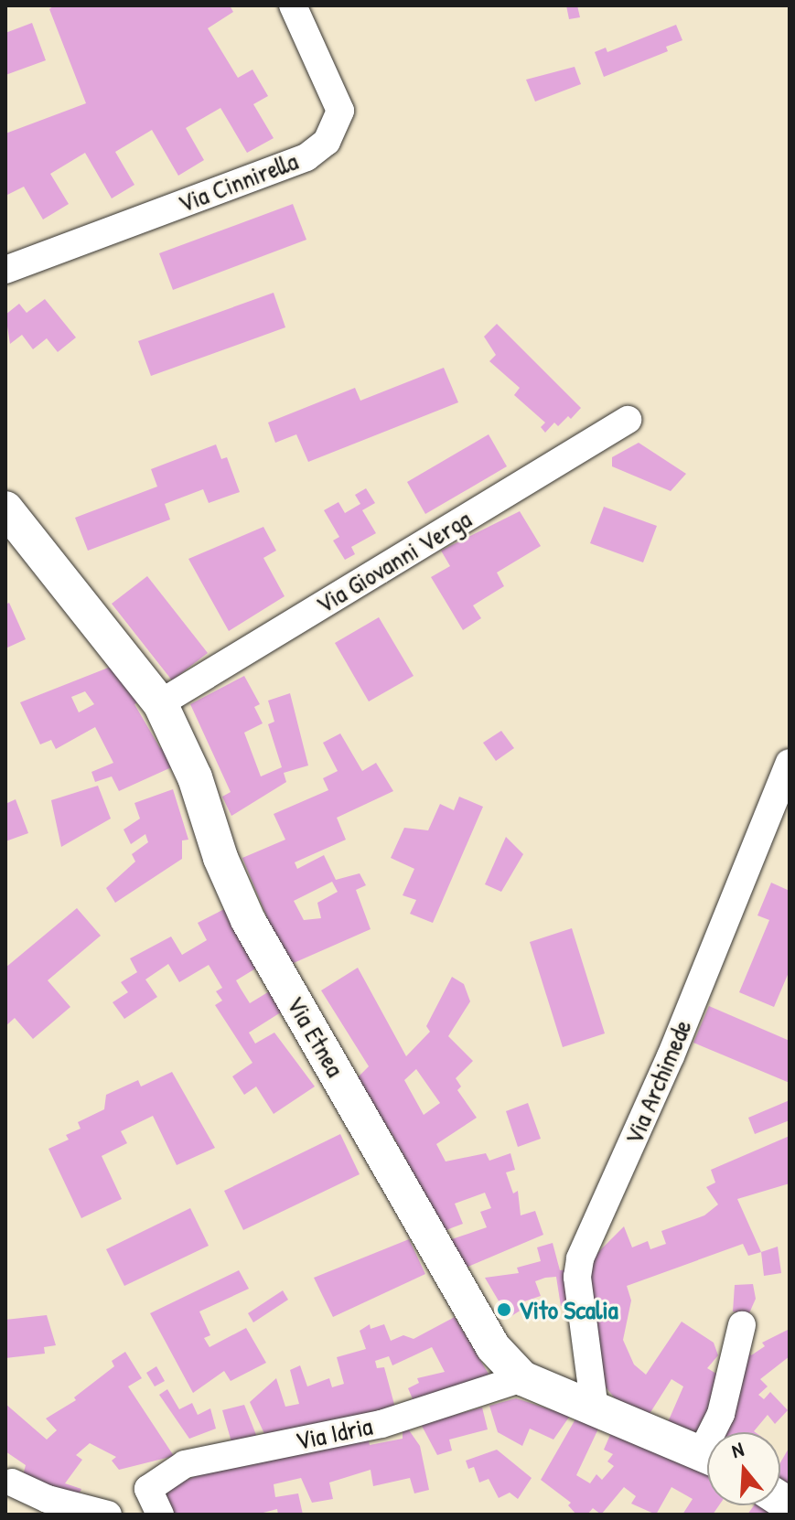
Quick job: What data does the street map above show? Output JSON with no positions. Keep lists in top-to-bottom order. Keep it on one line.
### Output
{"streets":{"main road":["Via Etnea"],"street":["Via Cinnirella","Via Giovanni Verga","Via Archimede","Via Idria"]},"crossings":[["Via Giovanni Verga","Via Etnea"],["Via Etnea","Via Archimede"],["Via Etnea","Via Idria"]],"places":["Vito Scalia"],"north":"top"}
